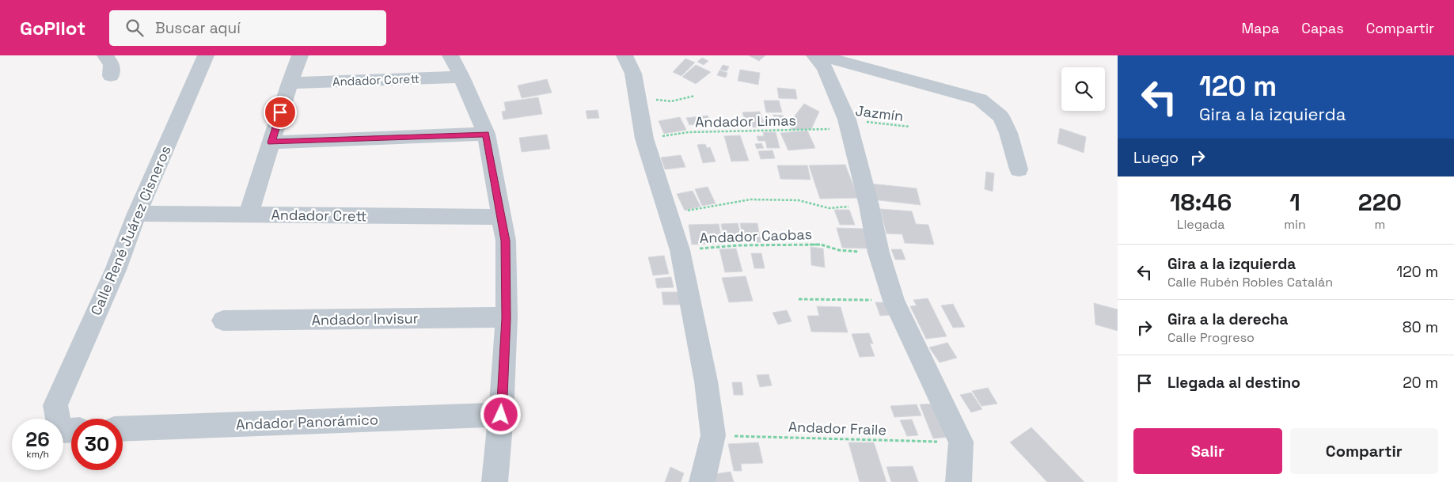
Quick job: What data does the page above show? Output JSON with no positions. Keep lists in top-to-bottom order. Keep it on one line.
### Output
{"streets":{"street":["Andador Corett","Andador Crett","Calle René Juárez Cisneros","Andador Invisur","Andador Panorámico"],"path":["Jazmín","Andador Limas","Andador Caobas","Andador Fraile"]},"crossings":[["Jazmín","Andador Limas"],["Andador Crett","Calle René Juárez Cisneros"]],"page":{"header":"GoPilot","search":"Buscar aquí","nav":["Mapa","Capas","Compartir"],"turn":["120 m","Gira a la izquierda"],"then":"Luego","eta":["18:46","Llegada","1","min","220","m"],"list":[{"name":"Gira a la izquierda","note":"Calle Rubén Robles Catalán","value":"120 m"},{"name":"Gira a la derecha","note":"Calle Progreso","value":"80 m"},{"name":"Llegada al destino","value":"20 m"}],"speed":"26 km/h","limit":"30","buttons":["Salir","Compartir"]}}
